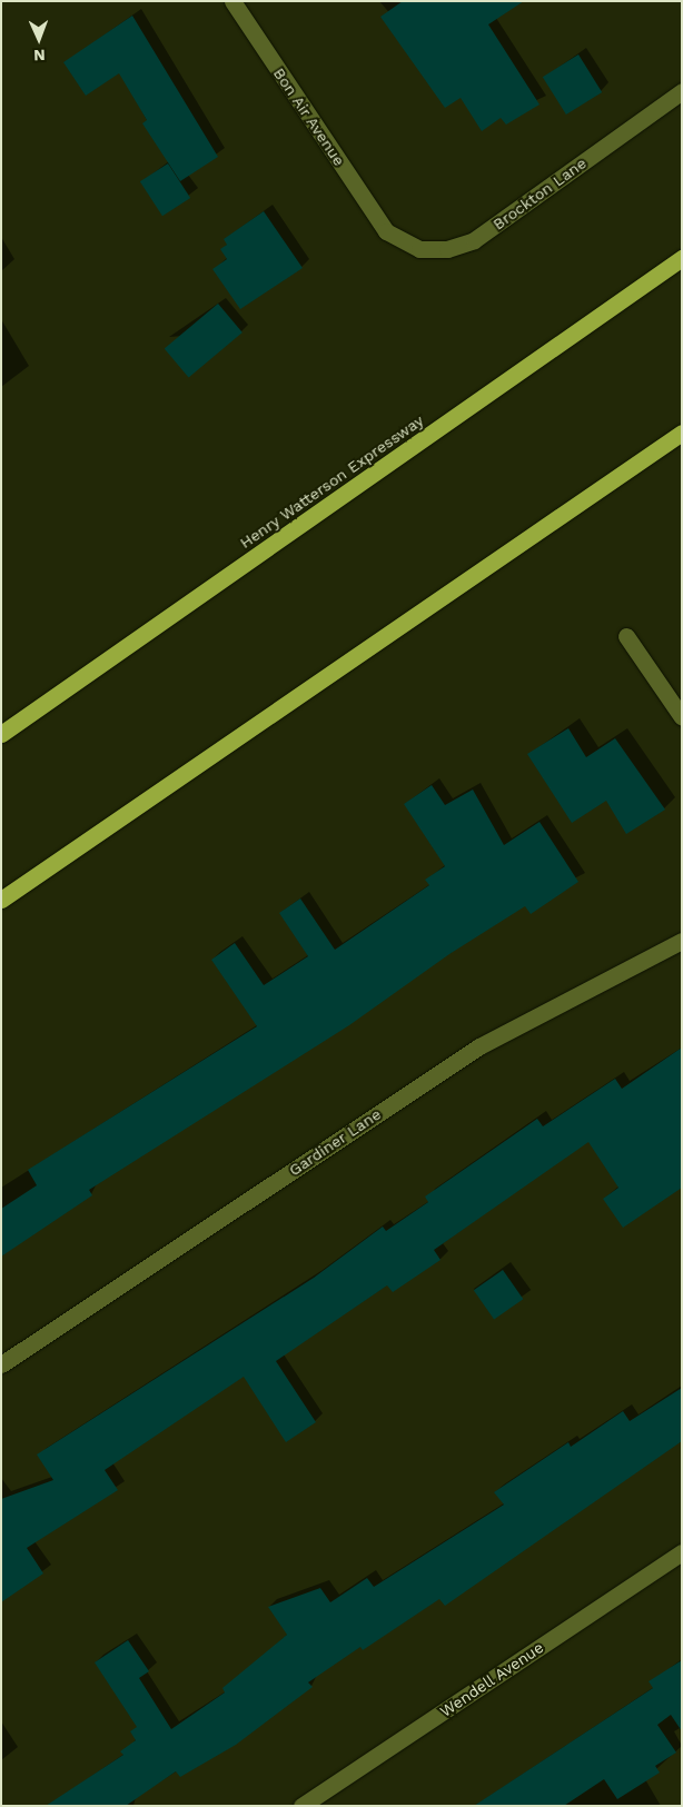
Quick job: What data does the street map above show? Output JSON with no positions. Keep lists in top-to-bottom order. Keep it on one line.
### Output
{"streets":{"highway":["Henry Watterson Expressway"],"street":["Bon Air Avenue","Brockton Lane","Gardiner Lane","Wendell Avenue"]},"crossings":[["Bon Air Avenue","Brockton Lane"]],"north":"bottom"}
